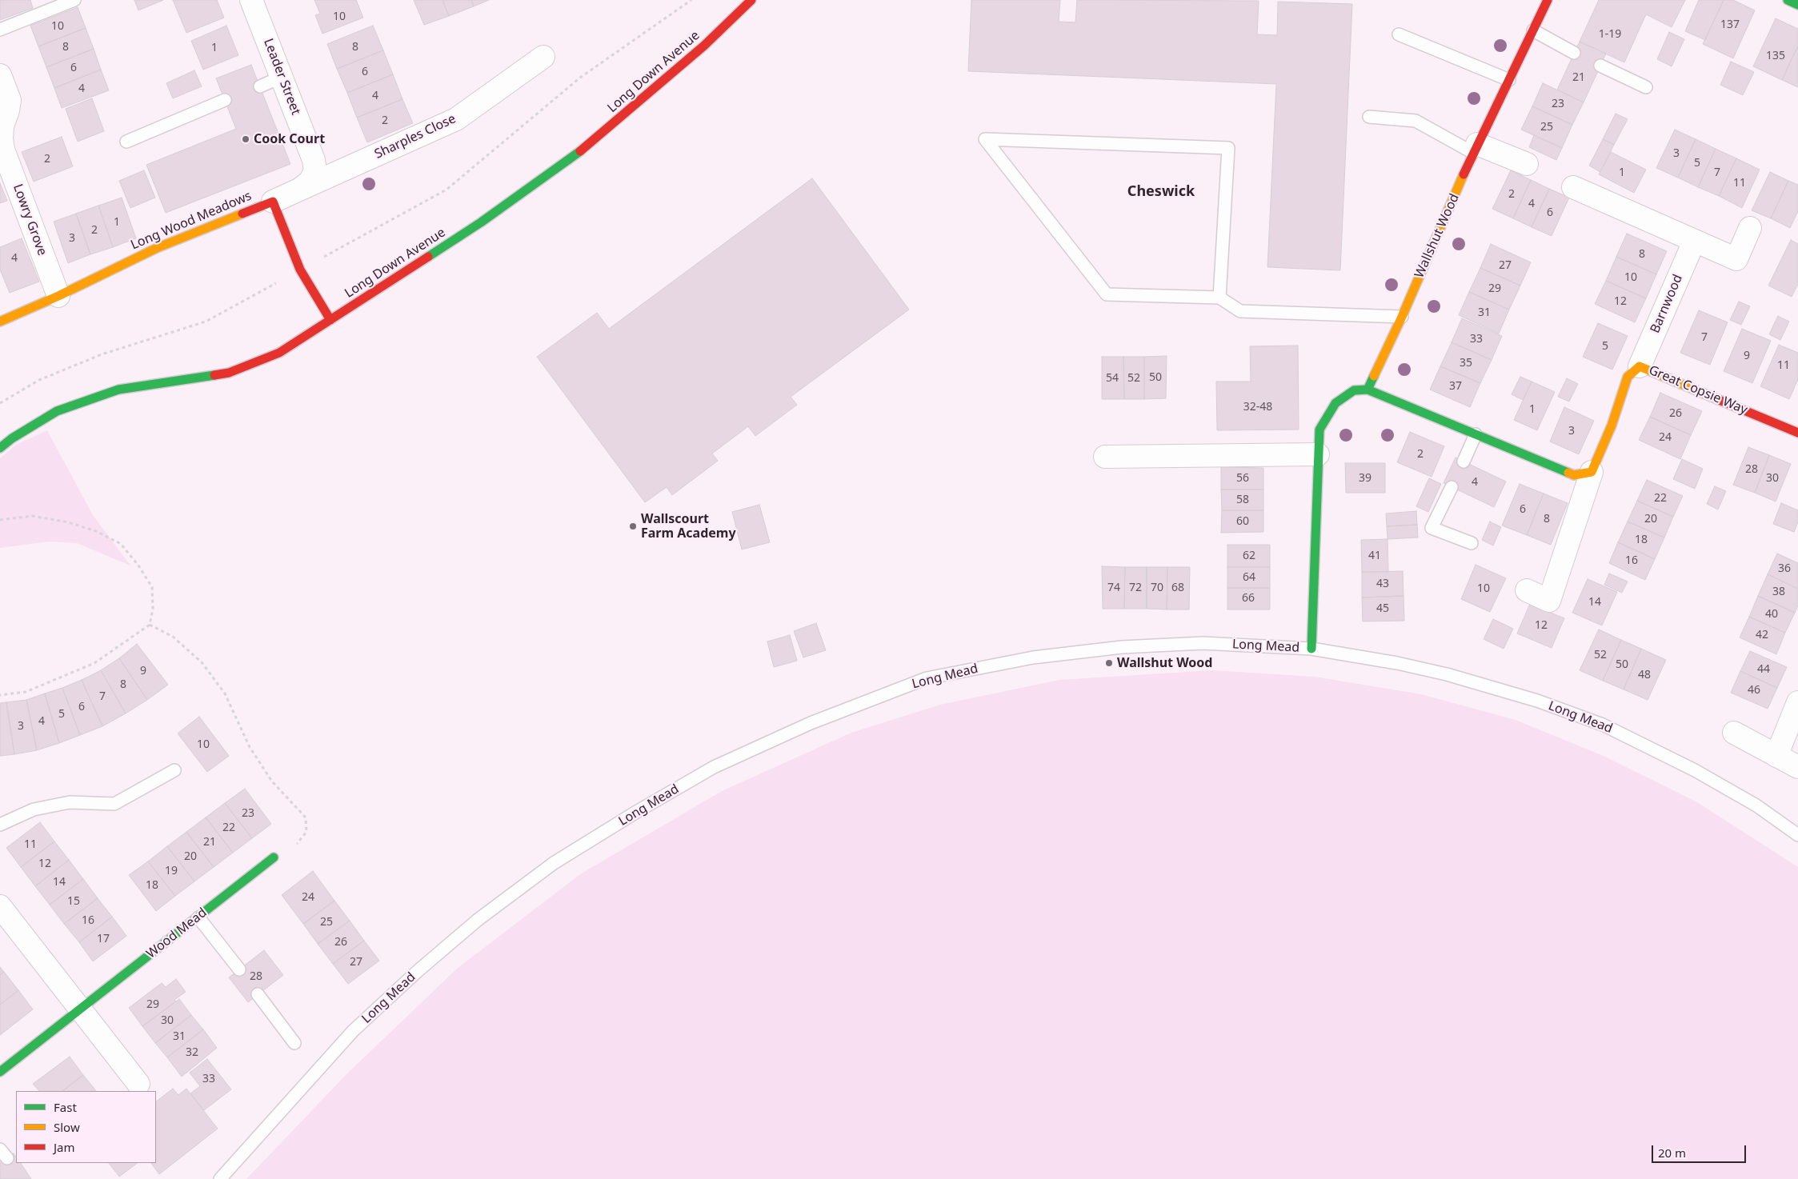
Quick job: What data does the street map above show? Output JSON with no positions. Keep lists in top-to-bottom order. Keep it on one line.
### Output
{"streets":{"street":["Long Down Avenue","Leader Street","Sharples Close","Lowry Grove","Long Wood Meadows","Wallshut Wood","Barnwood","Great Copsie Way","Wood Mead"],"lane":["Long Mead"]},"crossings":[["Long Down Avenue","Long Wood Meadows"],["Leader Street","Sharples Close"],["Leader Street","Long Wood Meadows"],["Lowry Grove","Long Wood Meadows"],["Barnwood","Great Copsie Way"]],"districts":["Cheswick"],"places":["Cook Court","Wallscourt Farm Academy","Wallshut Wood"],"house_numbers":["10","137","10","1-19","8","8","1","135","6","6","21","4","4","23","2","25","3","2","5","1","7","11","2","4","6","1","2","3","8","4","27","10","29","12","31","7","33","5","9","35","11","50","54","52","37","32-48","1","26","3","24","2","28","56","39","30","4","22","58","6","8","20","60","18","62","41","16","36","64","43","74","72","70","68","10","38","66","14","45","40","12","42","52","50","44","9","48","8","46","7","6","5","4","3","10","23","22","21","11","20","12","19","14","18","24","15","16","25","17","26","27","28","29","30","31","32","33"],"legend":["Fast","Slow","Jam"],"scale_bar":"20 m"}
